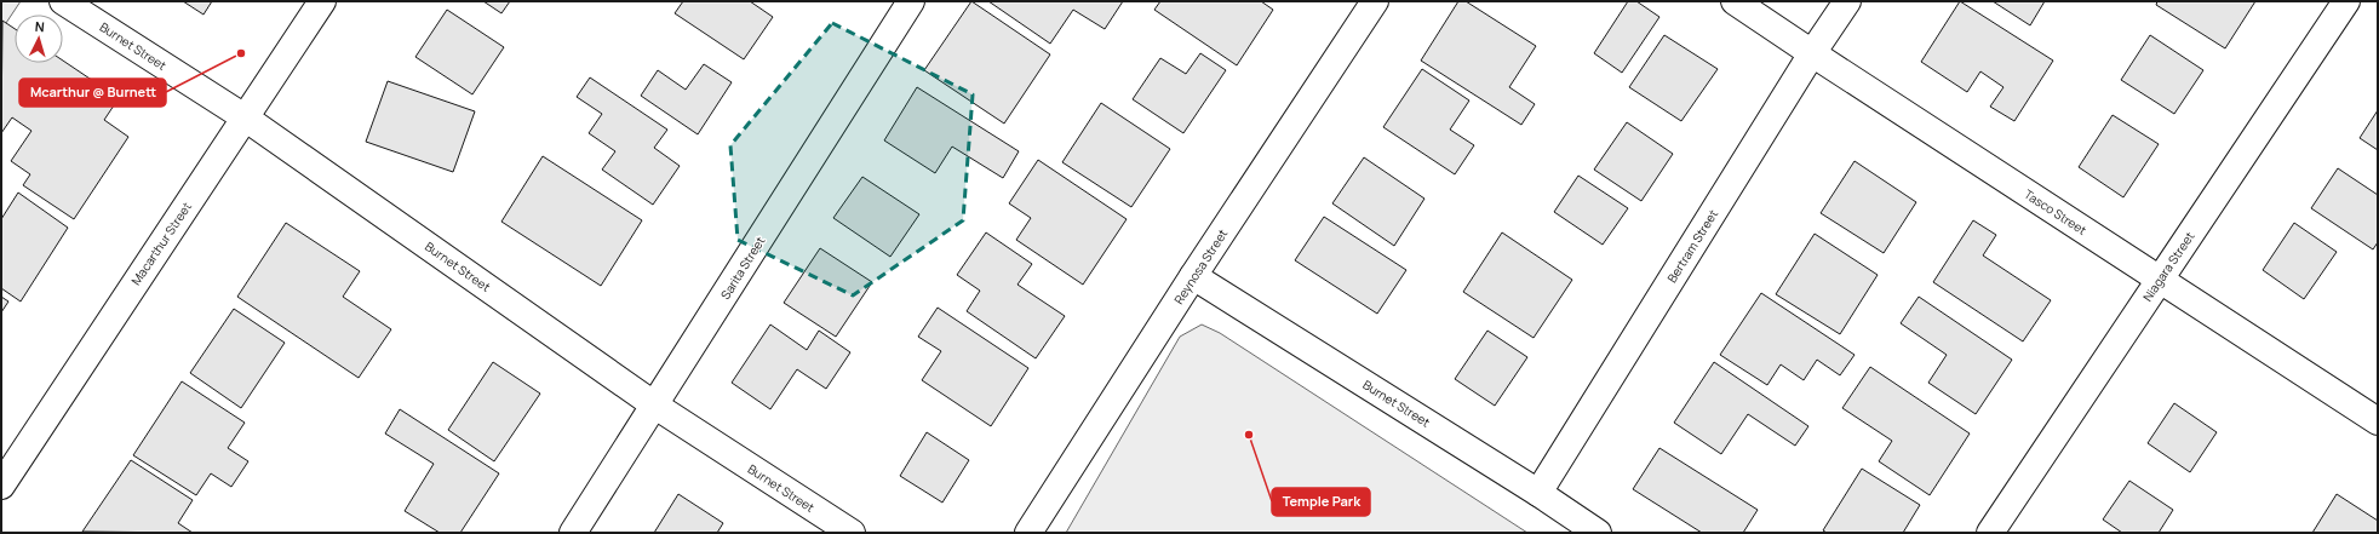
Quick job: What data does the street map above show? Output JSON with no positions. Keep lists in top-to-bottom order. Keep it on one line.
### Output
{"streets":{"street":["Burnet Street","Tasco Street","Macarthur Street","Bertram Street","Reynosa Street","Niagara Street","Sarita Street"]},"crossings":[["Burnet Street","Macarthur Street"],["Burnet Street","Bertram Street"],["Burnet Street","Reynosa Street"],["Burnet Street","Sarita Street"],["Tasco Street","Bertram Street"],["Tasco Street","Niagara Street"]],"places":["Mcarthur @ Burnett","Temple Park"],"north":"top"}
